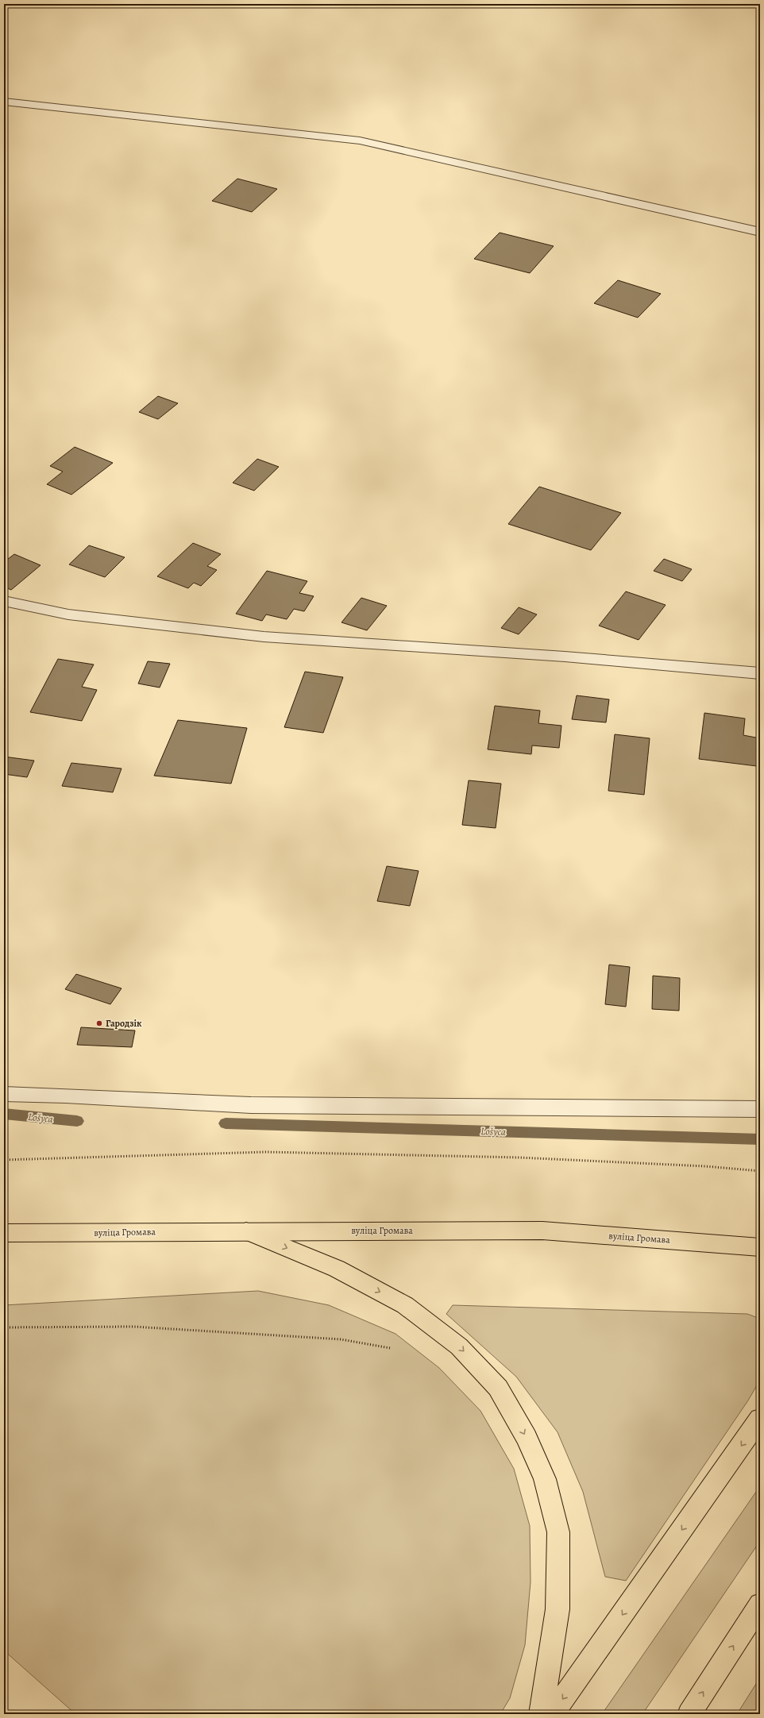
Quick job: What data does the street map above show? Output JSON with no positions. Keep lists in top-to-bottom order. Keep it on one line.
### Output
{"streets":{"main road":["вуліца Громава"]},"water":["Lošyca"],"places":["Гародзік"]}
